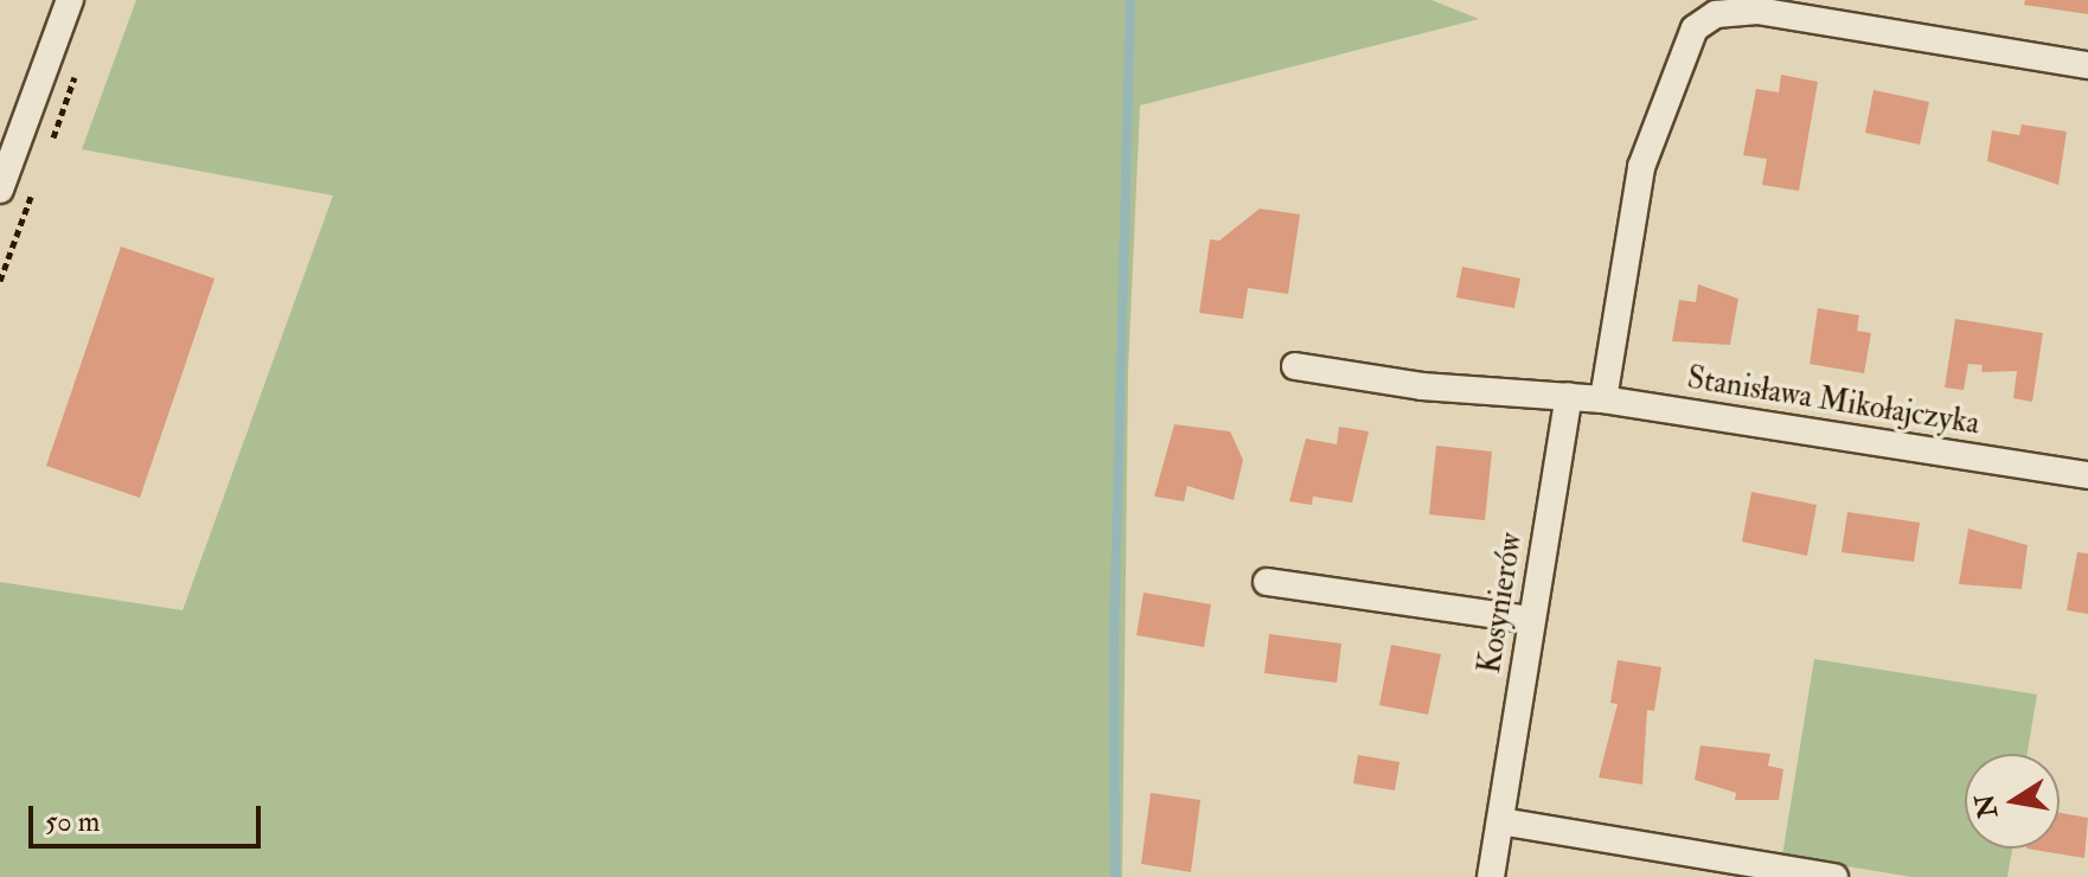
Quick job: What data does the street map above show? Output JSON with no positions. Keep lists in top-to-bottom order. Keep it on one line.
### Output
{"streets":{"street":["Stanisława Mikołajczyka","Kosynierów"]},"crossings":[["Stanisława Mikołajczyka","Kosynierów"]],"scale_bar":"50 m","north":"left"}
